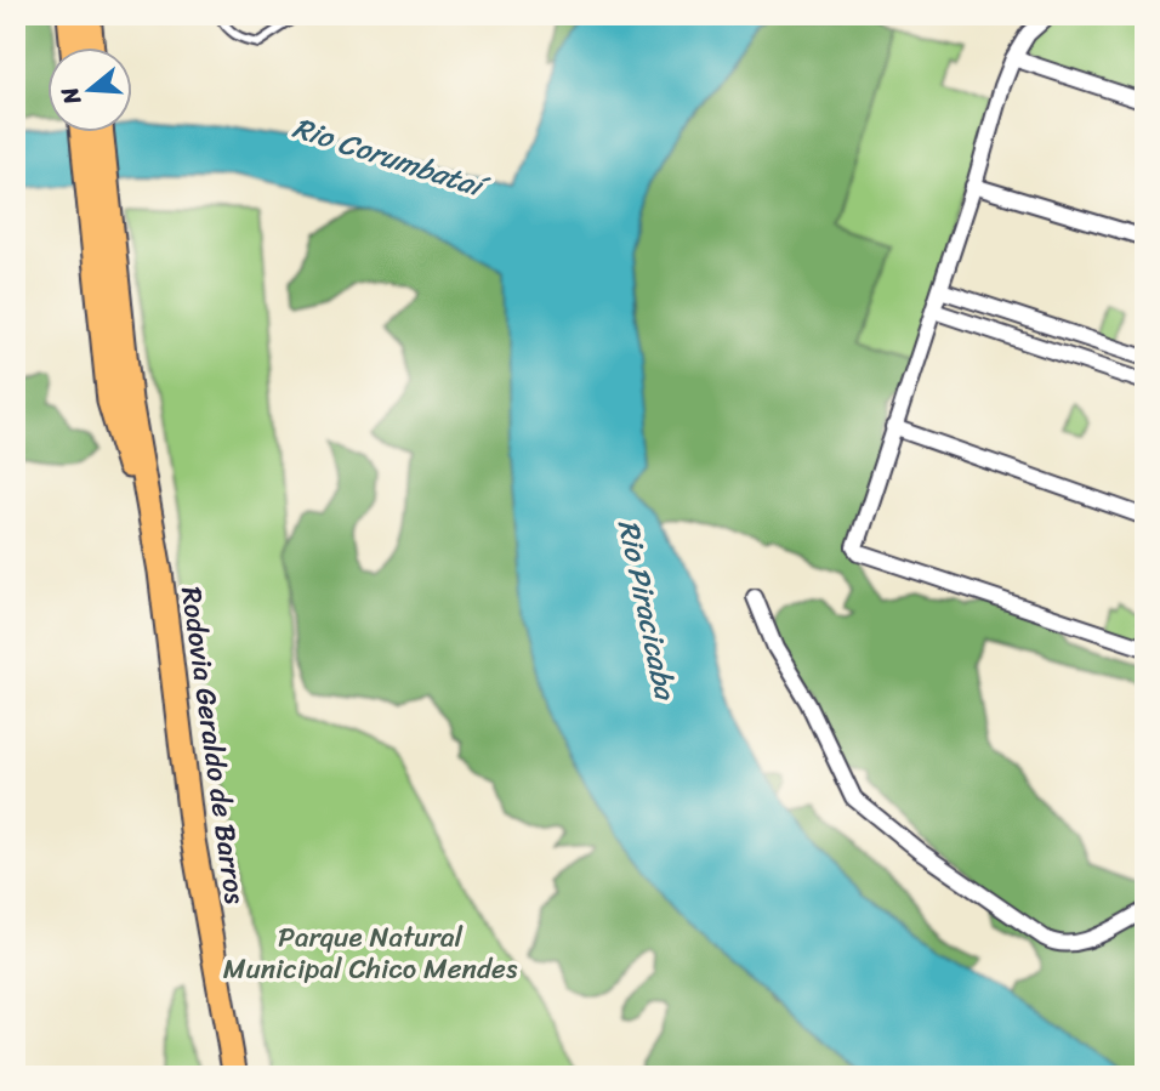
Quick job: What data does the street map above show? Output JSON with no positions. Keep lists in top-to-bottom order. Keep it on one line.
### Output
{"streets":{"highway":["Rodovia Geraldo de Barros"]},"water":["Rio Corumbataí","Rio Piracicaba"],"parks":["Parque Natural Municipal Chico Mendes"],"north":"left"}
